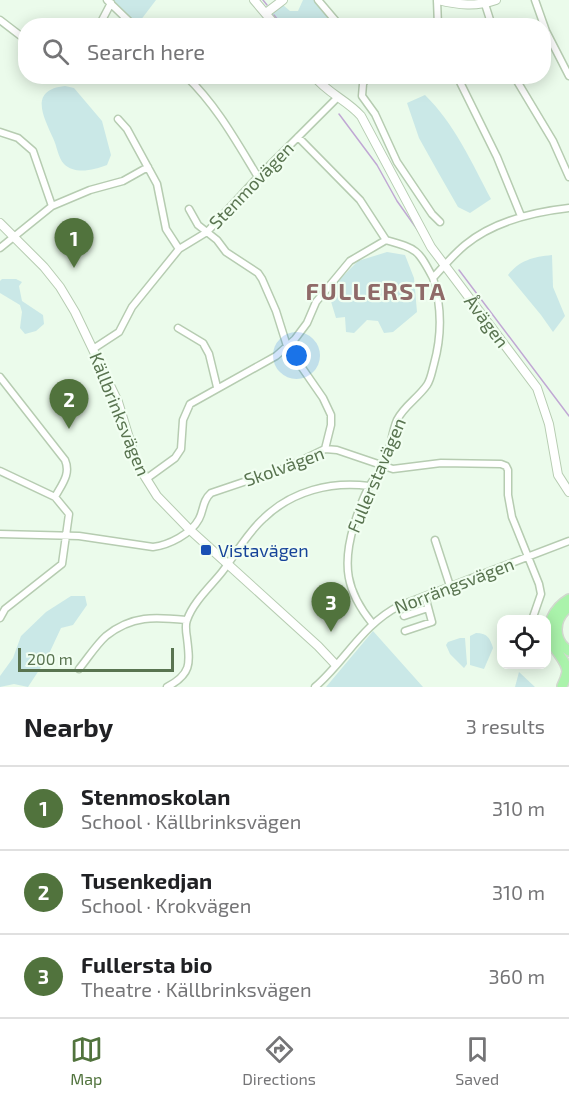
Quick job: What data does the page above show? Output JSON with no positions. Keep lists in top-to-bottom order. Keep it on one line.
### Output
{"streets":{"street":["Stenmovägen","Åvägen","Källbrinksvägen","Skolvägen","Fullerstavägen","Norrängsvägen"]},"crossings":[["Stenmovägen","Åvägen"],["Stenmovägen","Källbrinksvägen"],["Källbrinksvägen","Skolvägen"],["Källbrinksvägen","Norrängsvägen"],["Skolvägen","Fullerstavägen"],["Skolvägen","Norrängsvägen"],["Fullerstavägen","Norrängsvägen"]],"districts":["FULLERSTA"],"places":{"transit":["Vistavägen"]},"scale_bar":"200 m","page":{"search":"Search here","pins":["1","2","3"],"scale":"200 m","heading":["Nearby","3 results"],"list":[{"mark":"1","name":"Stenmoskolan","note":"School · Källbrinksvägen","value":"310 m"},{"mark":"2","name":"Tusenkedjan","note":"School · Krokvägen","value":"310 m"},{"mark":"3","name":"Fullersta bio","note":"Theatre · Källbrinksvägen","value":"360 m"}],"nav":["Map","Directions","Saved"]}}
